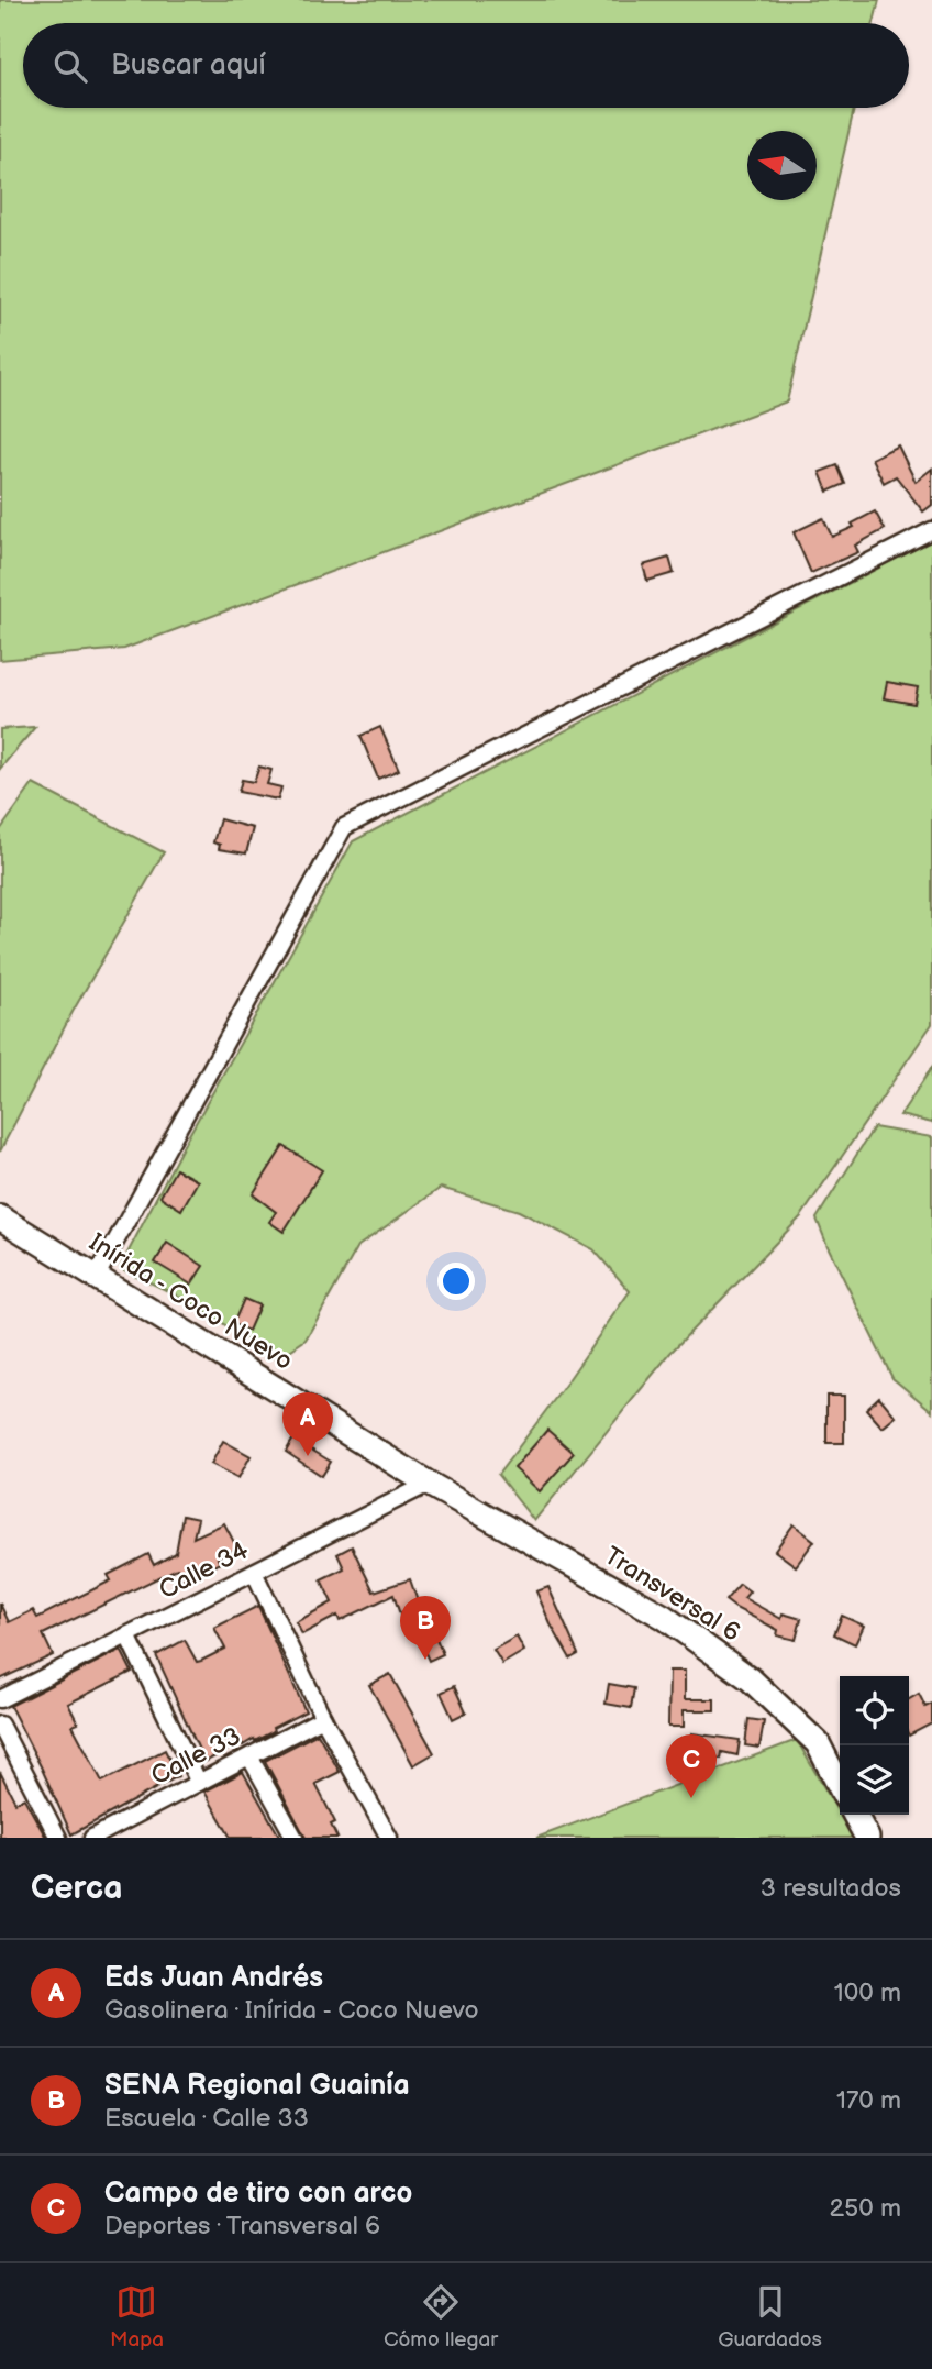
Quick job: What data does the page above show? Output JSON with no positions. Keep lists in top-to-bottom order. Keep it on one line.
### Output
{"streets":{"street":["Inírida - Coco Nuevo","Calle 34","Transversal 6","Calle 33"]},"crossings":[["Inírida - Coco Nuevo","Calle 34"],["Inírida - Coco Nuevo","Transversal 6"],["Calle 34","Transversal 6"]],"north":"left","page":{"search":"Buscar aquí","pins":["A","B","C"],"heading":["Cerca","3 resultados"],"list":[{"mark":"A","name":"Eds Juan Andrés","note":"Gasolinera · Inírida - Coco Nuevo","value":"100 m"},{"mark":"B","name":"SENA Regional Guainía","note":"Escuela · Calle 33","value":"170 m"},{"mark":"C","name":"Campo de tiro con arco","note":"Deportes · Transversal 6","value":"250 m"}],"nav":["Mapa","Cómo llegar","Guardados"]}}
